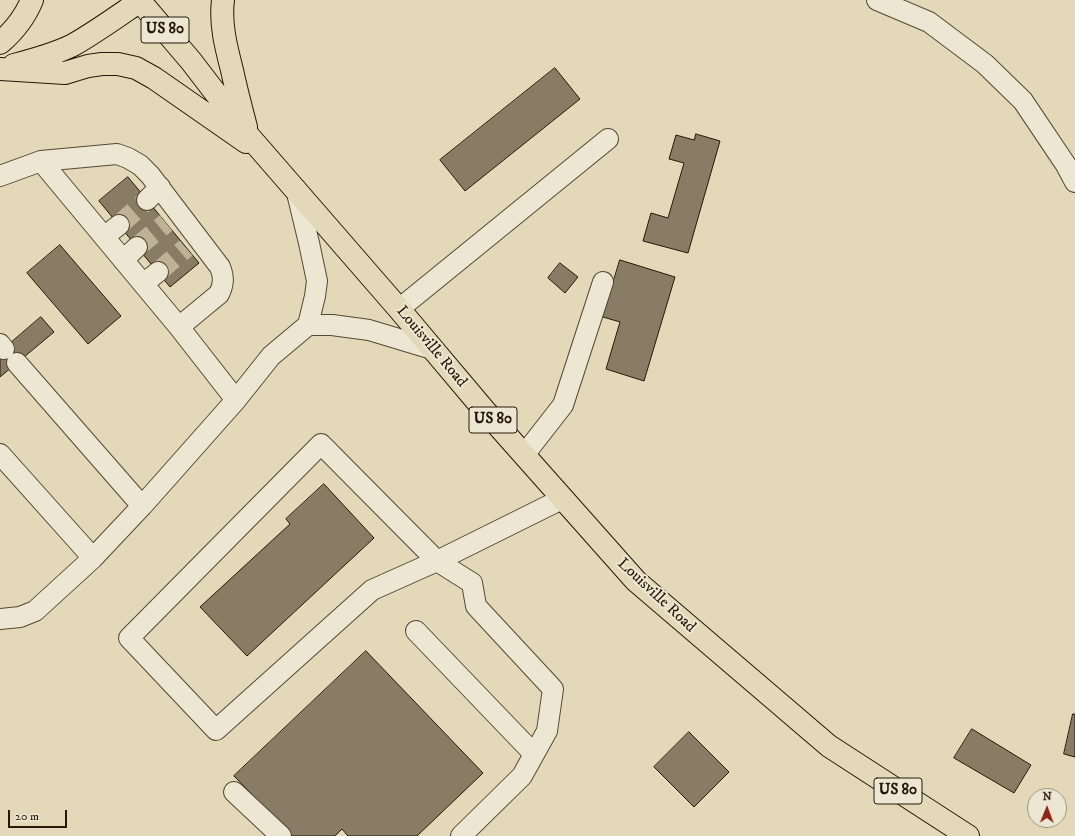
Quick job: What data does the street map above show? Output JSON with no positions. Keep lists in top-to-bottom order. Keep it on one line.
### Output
{"streets":{"main road":["US 80","Louisville Road"]},"scale_bar":"20 m","north":"top"}
